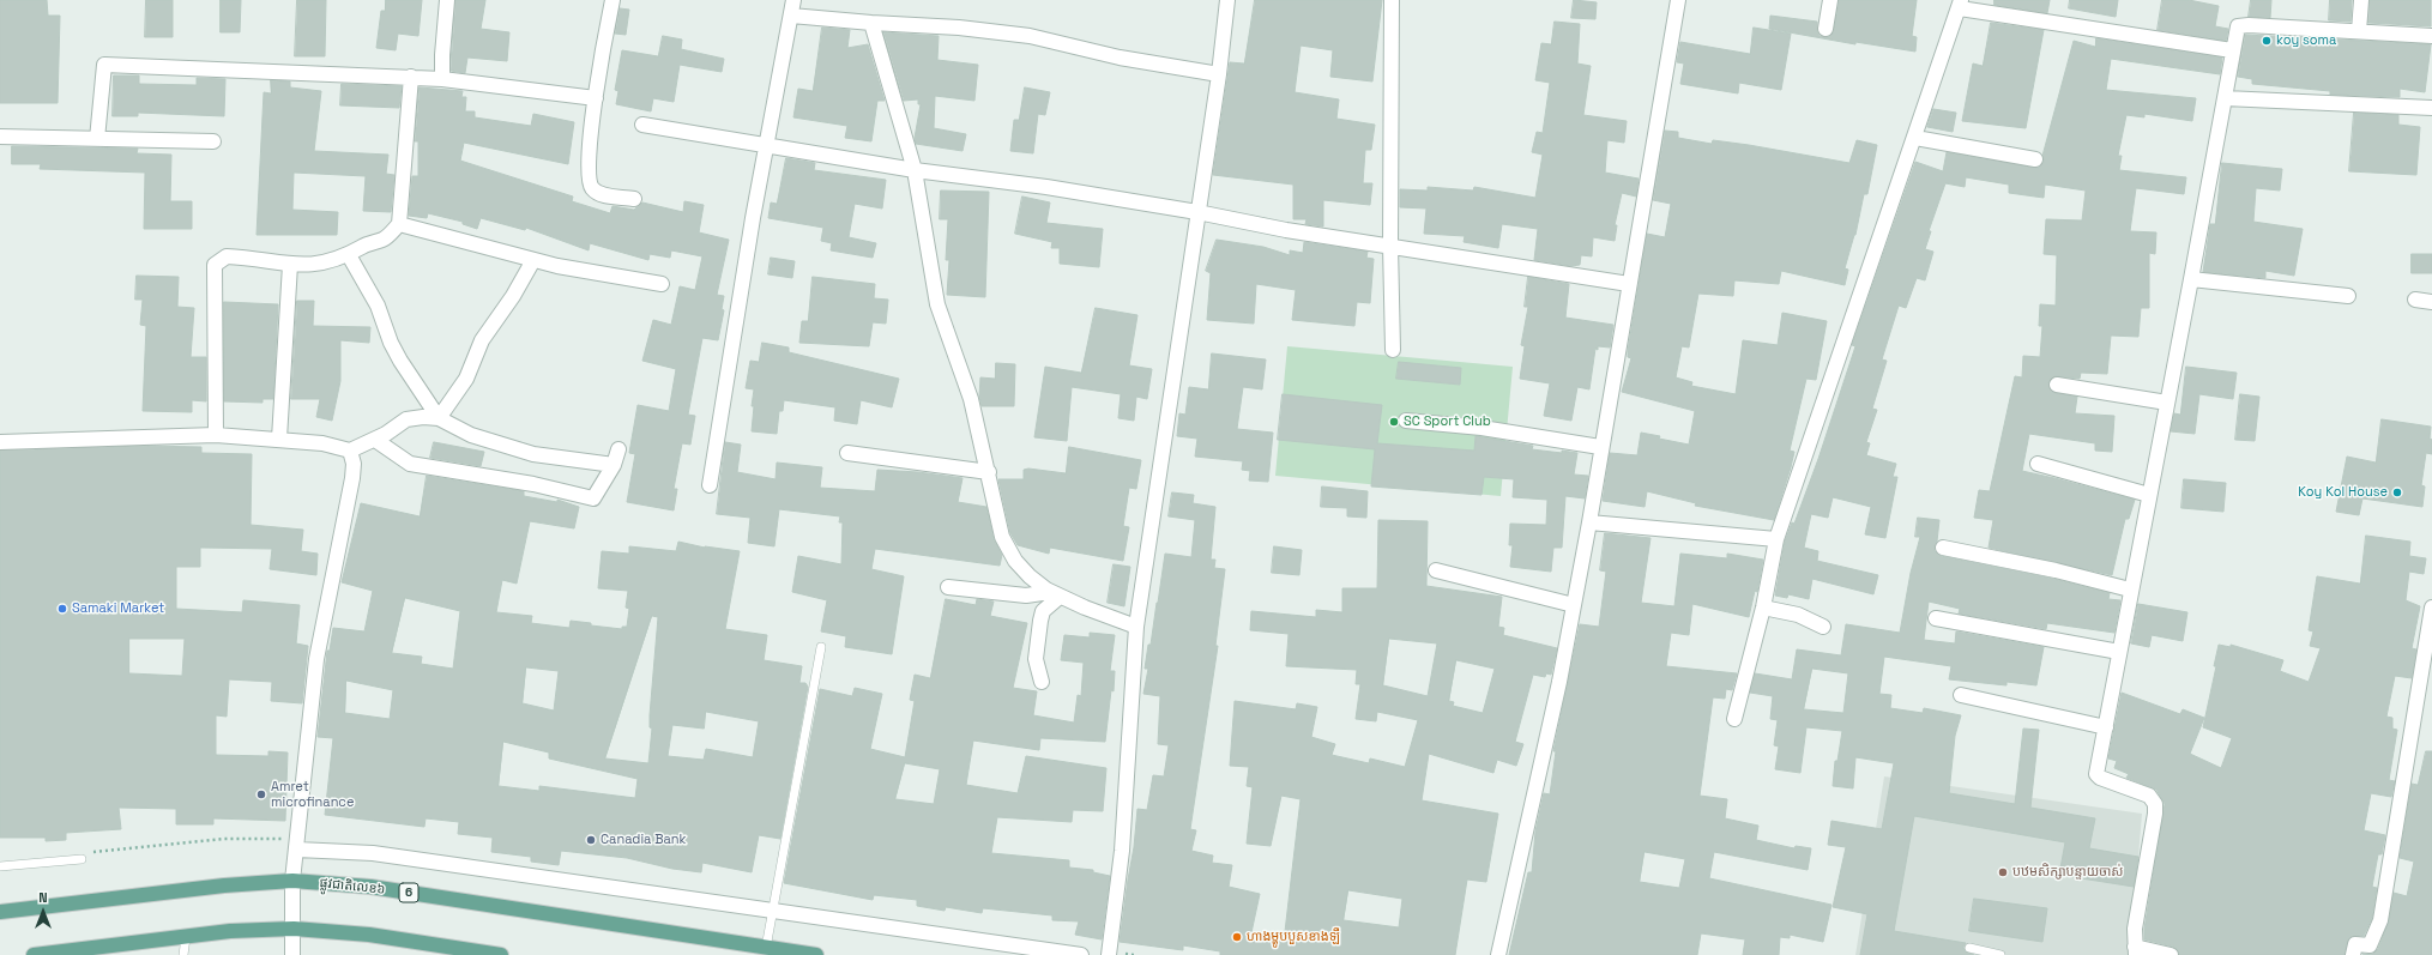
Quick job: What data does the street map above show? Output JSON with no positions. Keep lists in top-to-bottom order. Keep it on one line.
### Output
{"streets":{"main road":["ផ្លូវជាតិលេខ៦","6"]},"places":["koy soma","SC Sport Club","Koy Kol House","Samaki Market","Amret microfinance","Canadia Bank","បឋមសិក្សាបន្ទាយចាស់","ហាងម្ហូបបួសខាងឡឹ"],"north":"top"}
